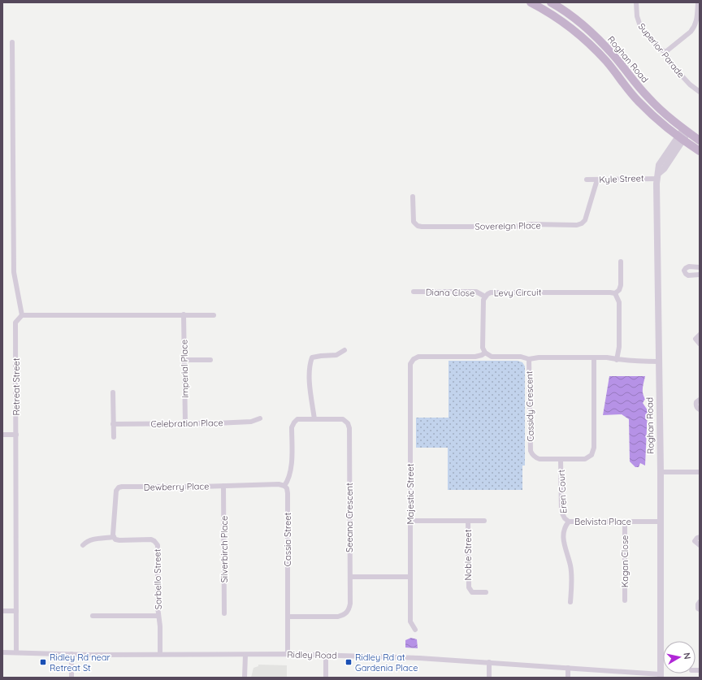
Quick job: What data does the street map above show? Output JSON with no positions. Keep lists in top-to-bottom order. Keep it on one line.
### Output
{"streets":{"main road":["Roghan Road"],"street":["Superior Parade","Kyle Street","Sovereign Place","Diana Close","Levy Circuit","Imperial Place","Retreat Street","Cassidy Crescent","Celebration Place","Dewberry Place","Eren Court","Majestic Street","Seeana Crescent","Belvista Place","Cassia Street","Silverbirch Place","Noble Street","Kagan Close","Sorbello Street","Ridley Road"]},"crossings":[["Roghan Road","Kyle Street"],["Roghan Road","Cassidy Crescent"],["Roghan Road","Belvista Place"],["Roghan Road","Ridley Road"],["Kyle Street","Sovereign Place"],["Diana Close","Levy Circuit"],["Levy Circuit","Majestic Street"],["Imperial Place","Celebration Place"],["Retreat Street","Ridley Road"],["Cassidy Crescent","Eren Court"],["Dewberry Place","Seeana Crescent"],["Dewberry Place","Cassia Street"],["Dewberry Place","Silverbirch Place"],["Dewberry Place","Sorbello Street"],["Eren Court","Belvista Place"],["Seeana Crescent","Cassia Street"],["Belvista Place","Kagan Close"],["Cassia Street","Ridley Road"],["Sorbello Street","Ridley Road"]],"places":{"transit":["Ridley Rd near Retreat St","Ridley Rd at Gardenia Place"]},"north":"right"}
